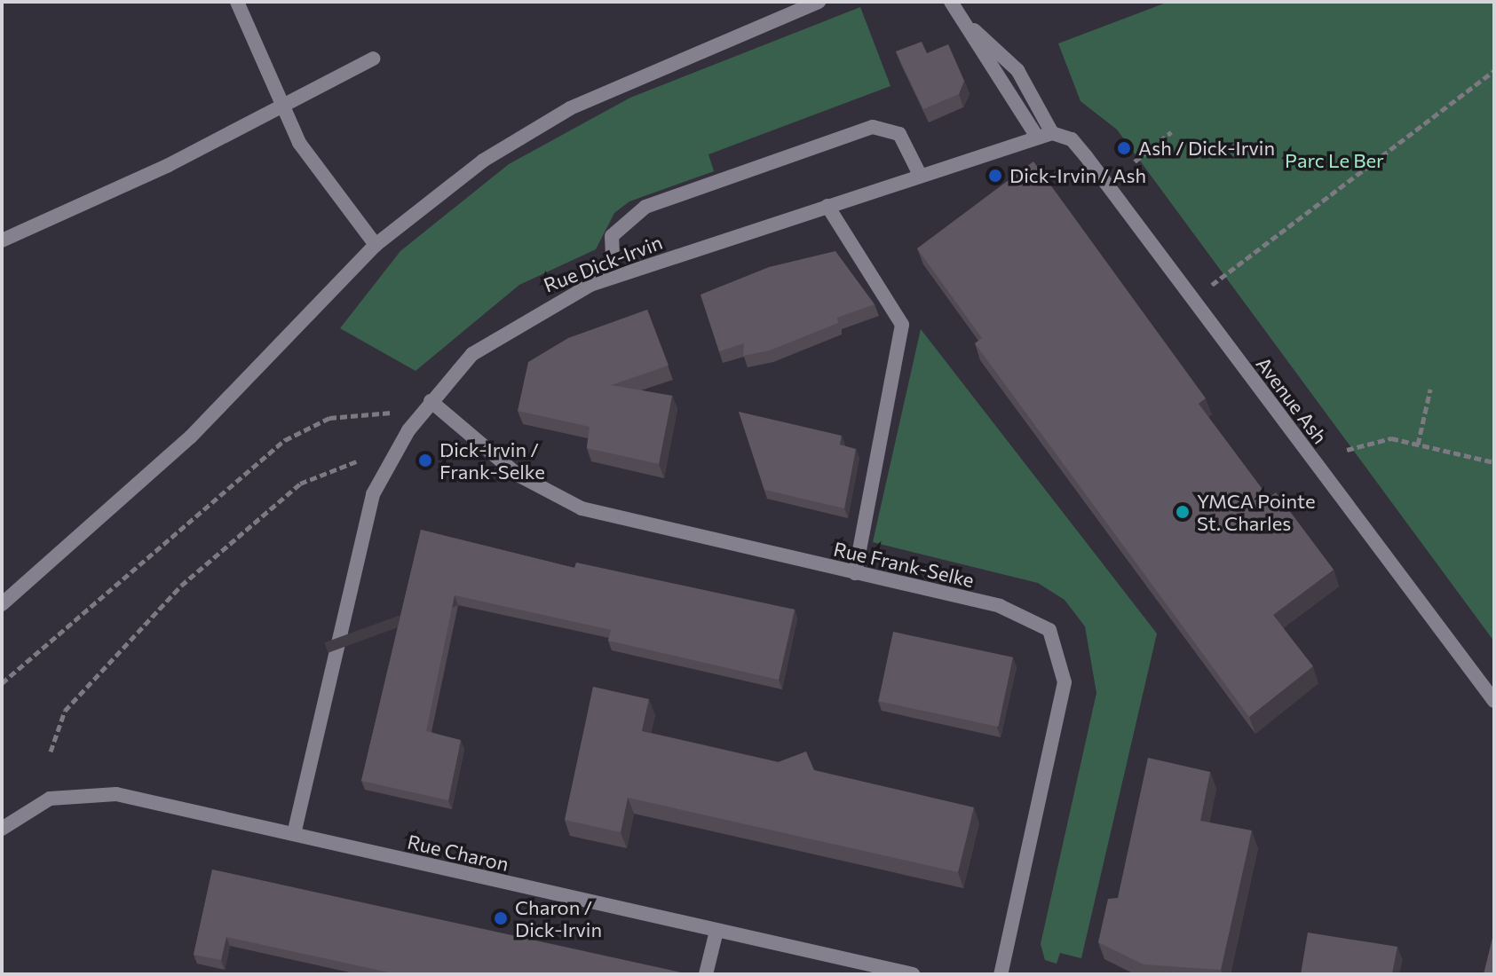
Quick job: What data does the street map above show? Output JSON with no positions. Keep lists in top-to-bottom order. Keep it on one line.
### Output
{"streets":{"street":["Rue Dick-Irvin","Avenue Ash","Rue Frank-Selke","Rue Charon"]},"crossings":[["Rue Dick-Irvin","Avenue Ash"],["Rue Dick-Irvin","Rue Frank-Selke"],["Rue Dick-Irvin","Rue Charon"]],"parks":["Parc Le Ber"],"places":["Ash / Dick-Irvin","Dick-Irvin / Ash","Dick-Irvin / Frank-Selke","YMCA Pointe St. Charles","Charon / Dick-Irvin"]}
